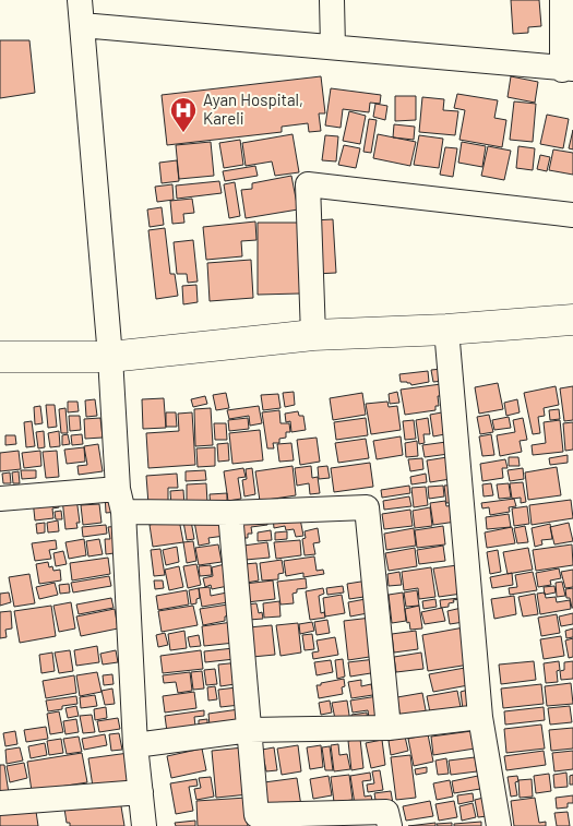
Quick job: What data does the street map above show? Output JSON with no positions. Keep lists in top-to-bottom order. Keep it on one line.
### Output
{"places":{"hospital":["Ayan Hospital, Kareli"]}}
